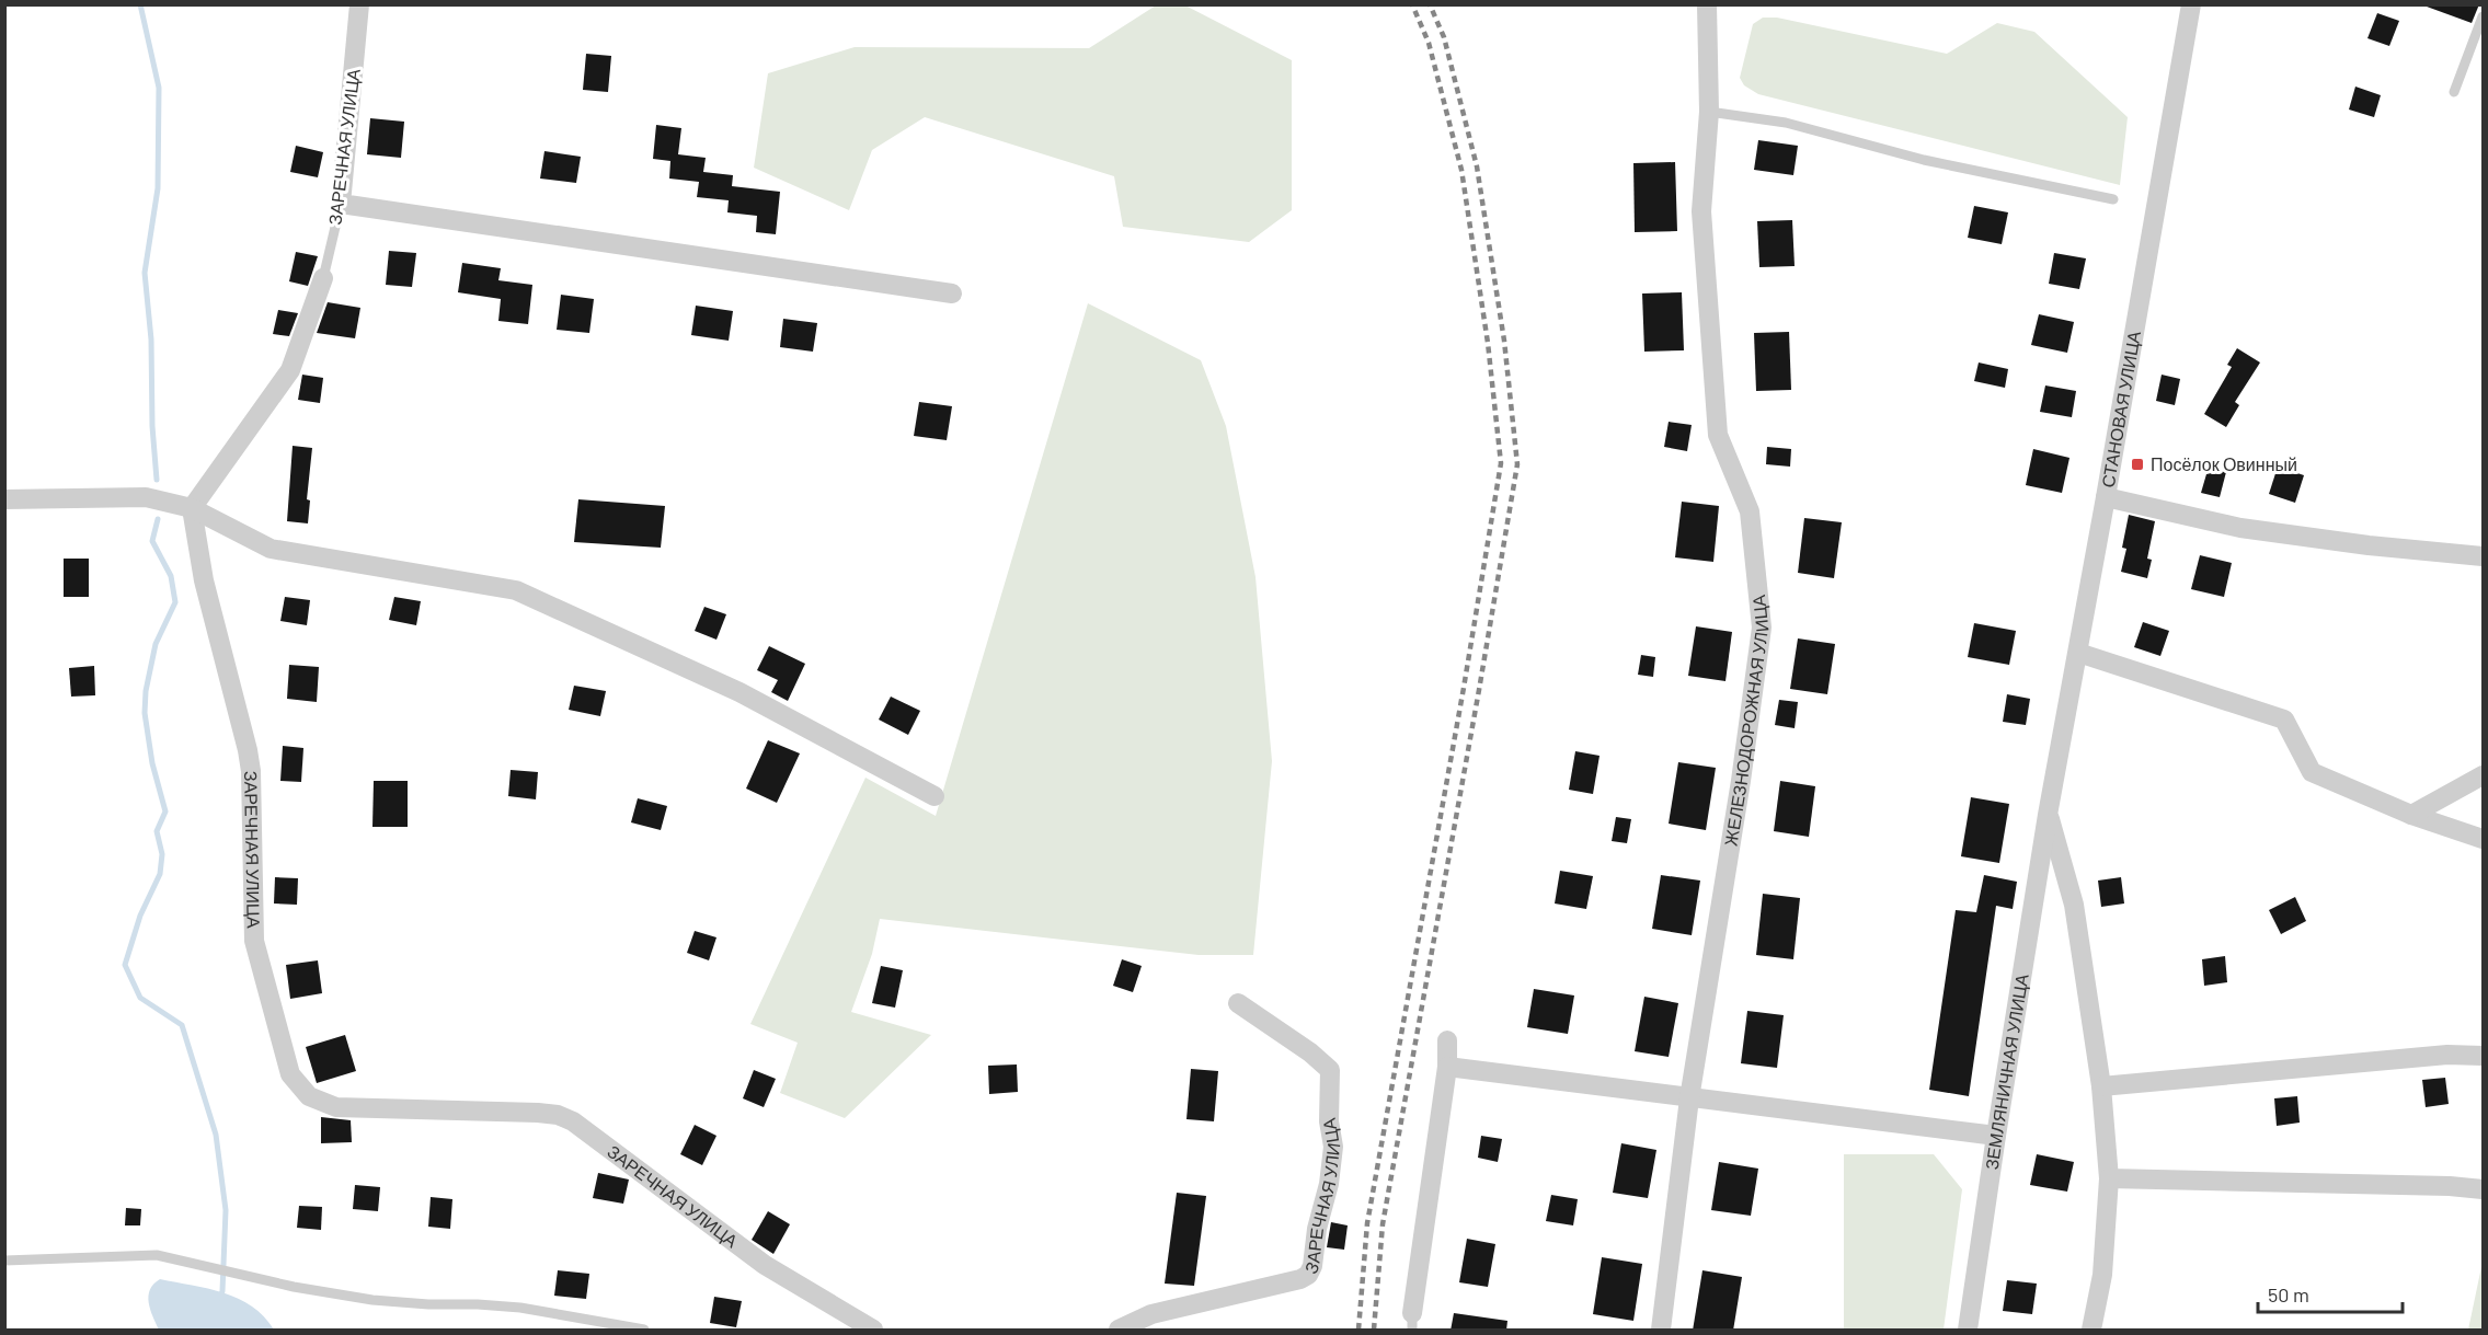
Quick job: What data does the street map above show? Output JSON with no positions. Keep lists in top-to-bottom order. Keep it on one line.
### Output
{"streets":{"street":["ЗАРЕЧНАЯ УЛИЦА","СТАНОВАЯ УЛИЦА","ЖЕЛЕЗНОДОРОЖНАЯ УЛИЦА","ЗЕМЛЯНИЧНАЯ УЛИЦА"]},"crossings":[["СТАНОВАЯ УЛИЦА","ЗЕМЛЯНИЧНАЯ УЛИЦА"]],"places":{"transit":["Посёлок Овинный"]},"scale_bar":"50 m"}
